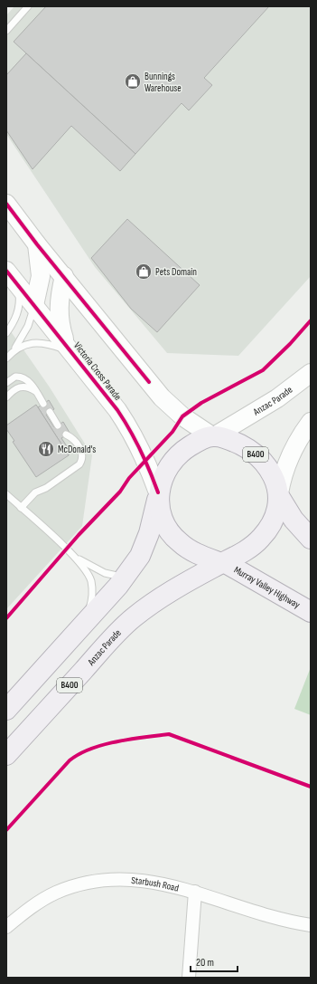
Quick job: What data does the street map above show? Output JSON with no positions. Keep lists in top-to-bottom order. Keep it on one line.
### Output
{"streets":{"main road":["Victoria Cross Parade","Anzac Parade","B400","Murray Valley Highway"],"street":["Starbush Road"]},"crossings":[["Victoria Cross Parade","Anzac Parade"],["Victoria Cross Parade","B400"],["Victoria Cross Parade","Murray Valley Highway"],["Anzac Parade","B400"],["Anzac Parade","Murray Valley Highway"],["B400","Murray Valley Highway"]],"places":{"shop":["Bunnings Warehouse","Pets Domain"],"restaurant":["McDonald's"]},"scale_bar":"20 m"}
